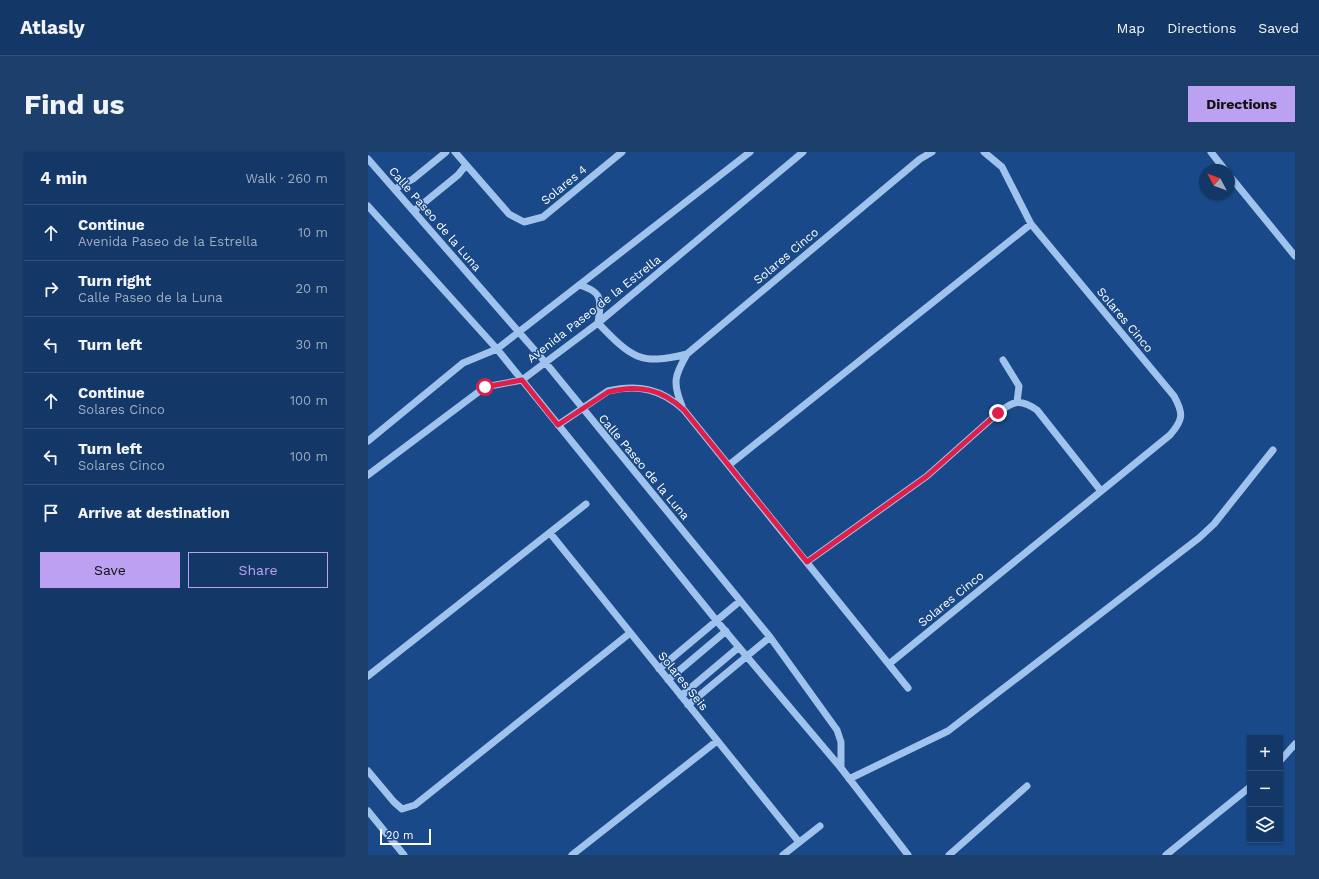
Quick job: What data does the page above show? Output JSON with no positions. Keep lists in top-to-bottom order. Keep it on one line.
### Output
{"streets":{"street":["Solares 4","Calle Paseo de la Luna","Solares Cinco","Avenida Paseo de la Estrella","Solares Seis"]},"crossings":[["Calle Paseo de la Luna","Avenida Paseo de la Estrella"],["Solares Cinco","Avenida Paseo de la Estrella"]],"scale_bar":"20 m","north":"top left","page":{"header":"Atlasly","nav":["Map","Directions","Saved"],"buttons":["Directions",["Save","Share"]],"title":"Find us","heading":["4 min","Walk · 260 m"],"list":[["Continue","Avenida Paseo de la Estrella","10 m"],["Turn right","Calle Paseo de la Luna","20 m"],["Turn left","30 m"],["Continue","Solares Cinco","100 m"],["Turn left","Solares Cinco","100 m"],"Arrive at destination"],"map_buttons":["+","−"],"scale":"20 m"}}
